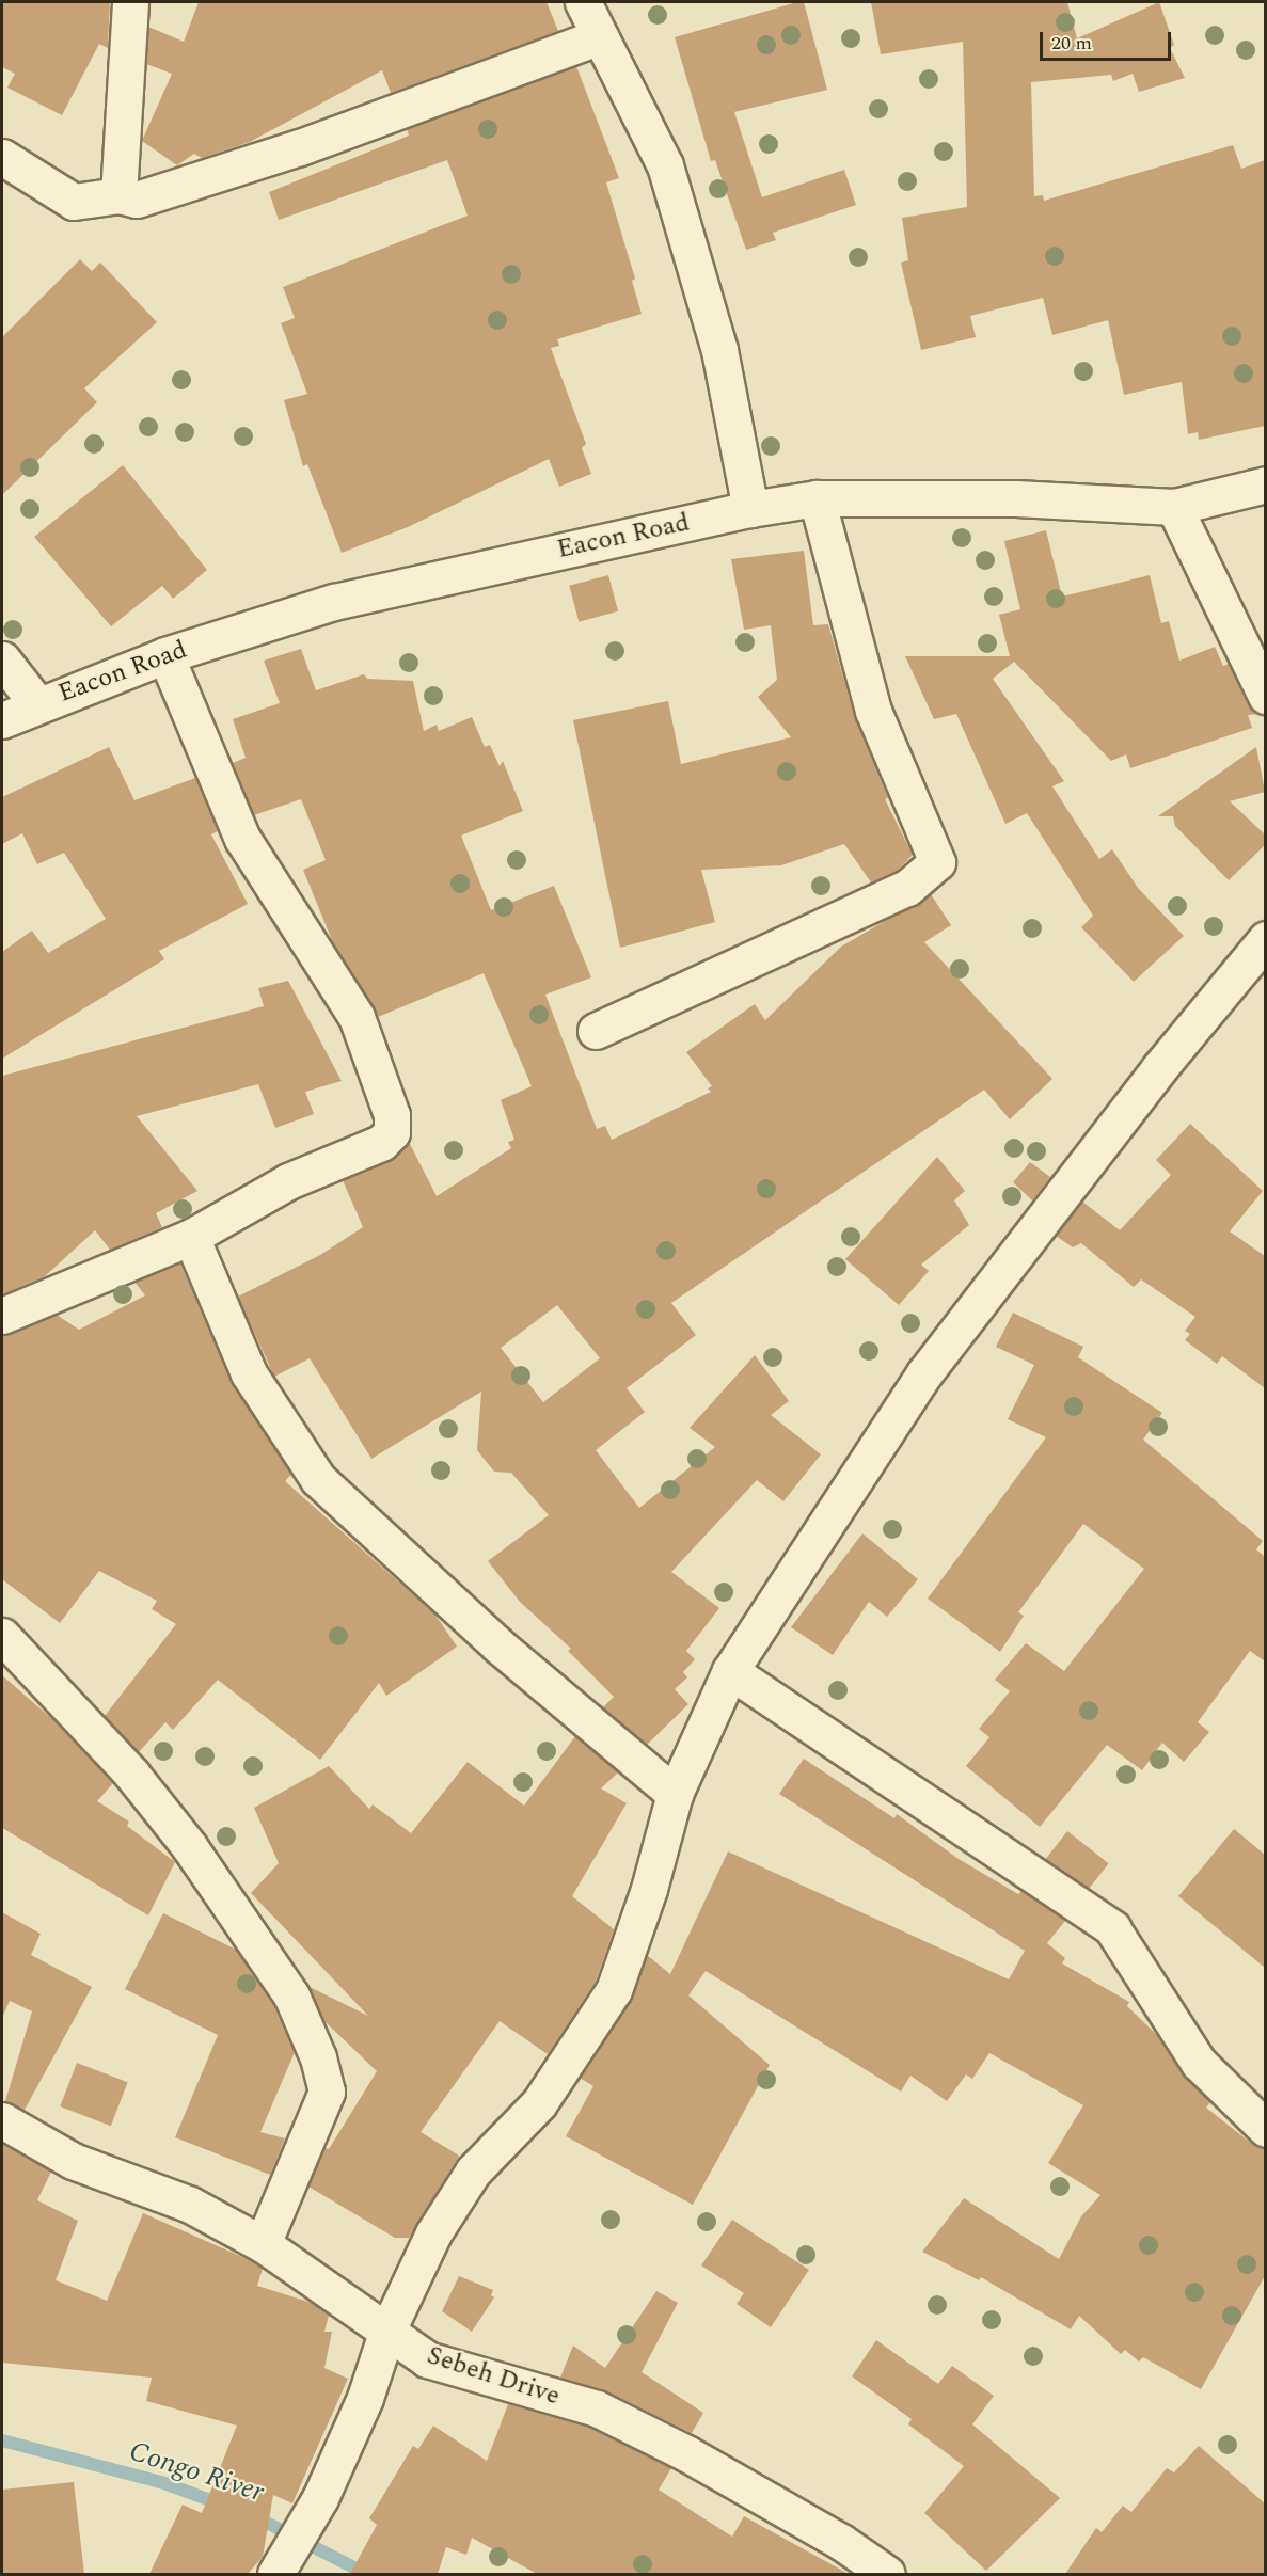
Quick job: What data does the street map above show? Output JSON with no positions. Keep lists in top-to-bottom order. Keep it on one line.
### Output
{"streets":{"street":["Eacon Road","Sebeh Drive"]},"water":["Congo River"],"scale_bar":"20 m"}
